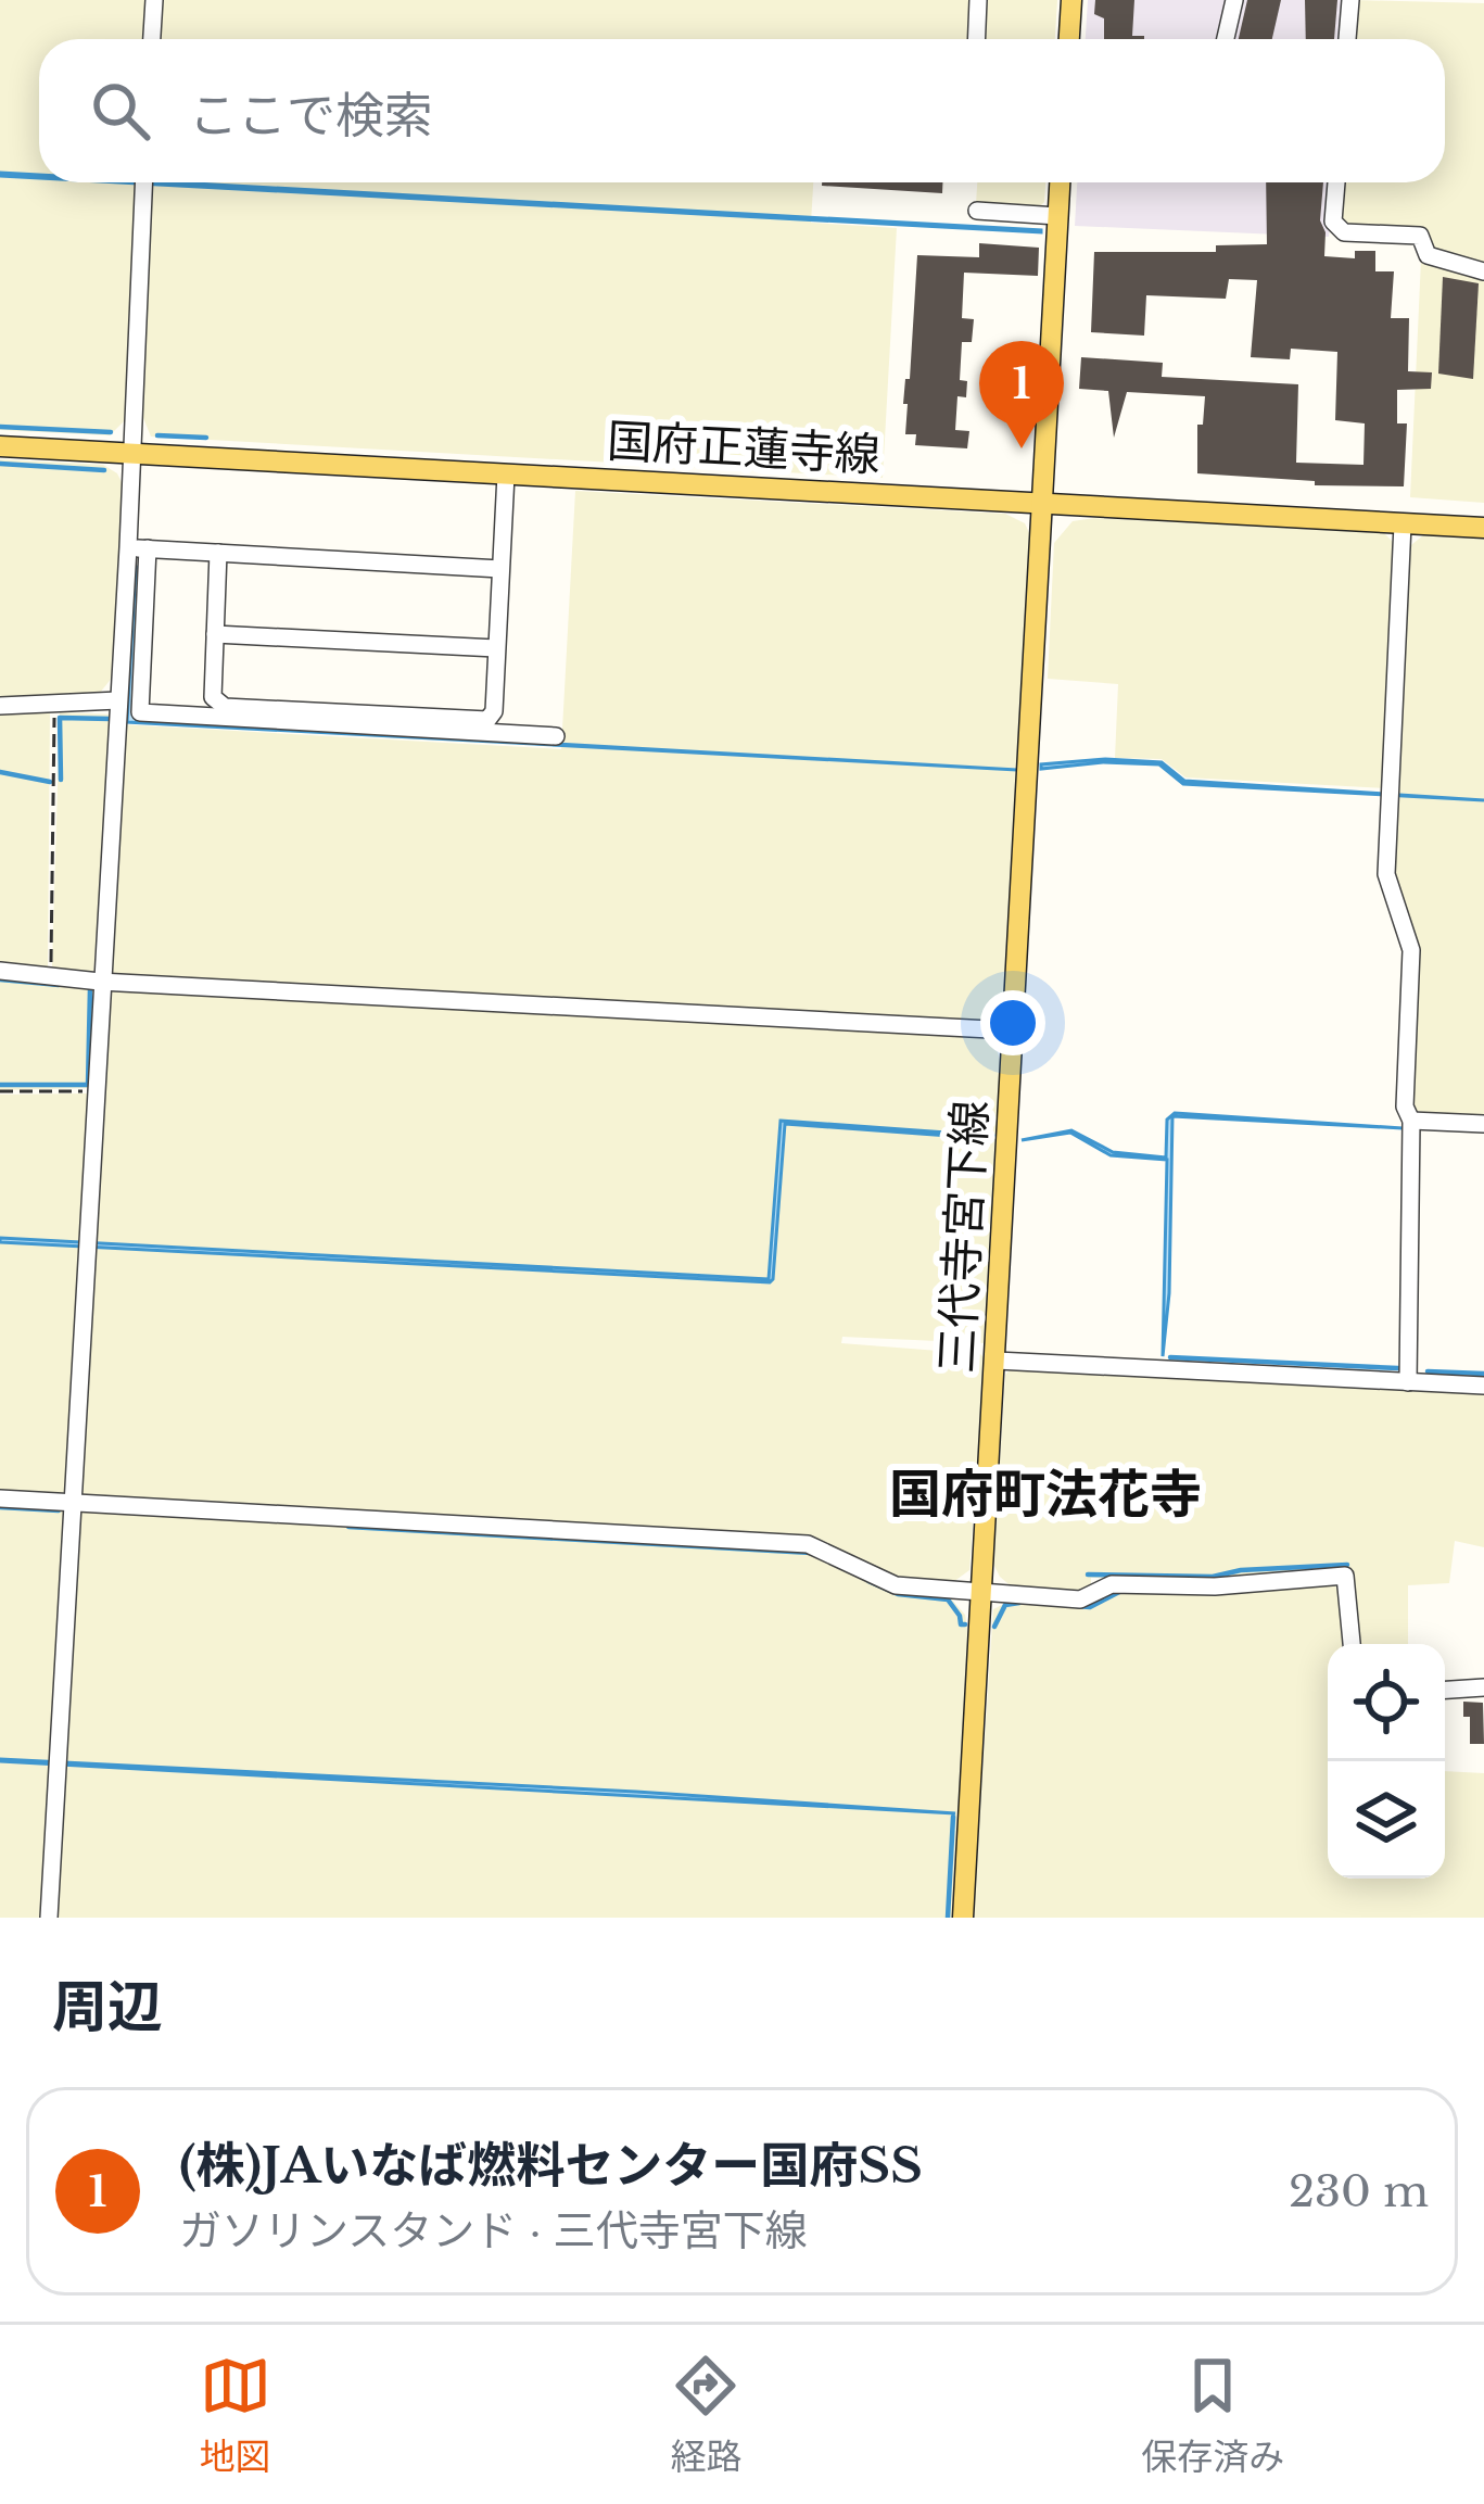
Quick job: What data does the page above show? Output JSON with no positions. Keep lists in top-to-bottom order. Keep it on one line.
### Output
{"streets":{"main road":["国府正蓮寺線","三代寺宮下線"]},"crossings":[["国府正蓮寺線","三代寺宮下線"]],"districts":["国府町法花寺"],"page":{"search":"ここで検索","pins":"1","heading":"周辺","list":[{"mark":"1","name":"(株)JAいなば燃料センター国府SS","note":"ガソリンスタンド · 三代寺宮下線","value":"230 m"}],"nav":["地図","経路","保存済み"]}}
